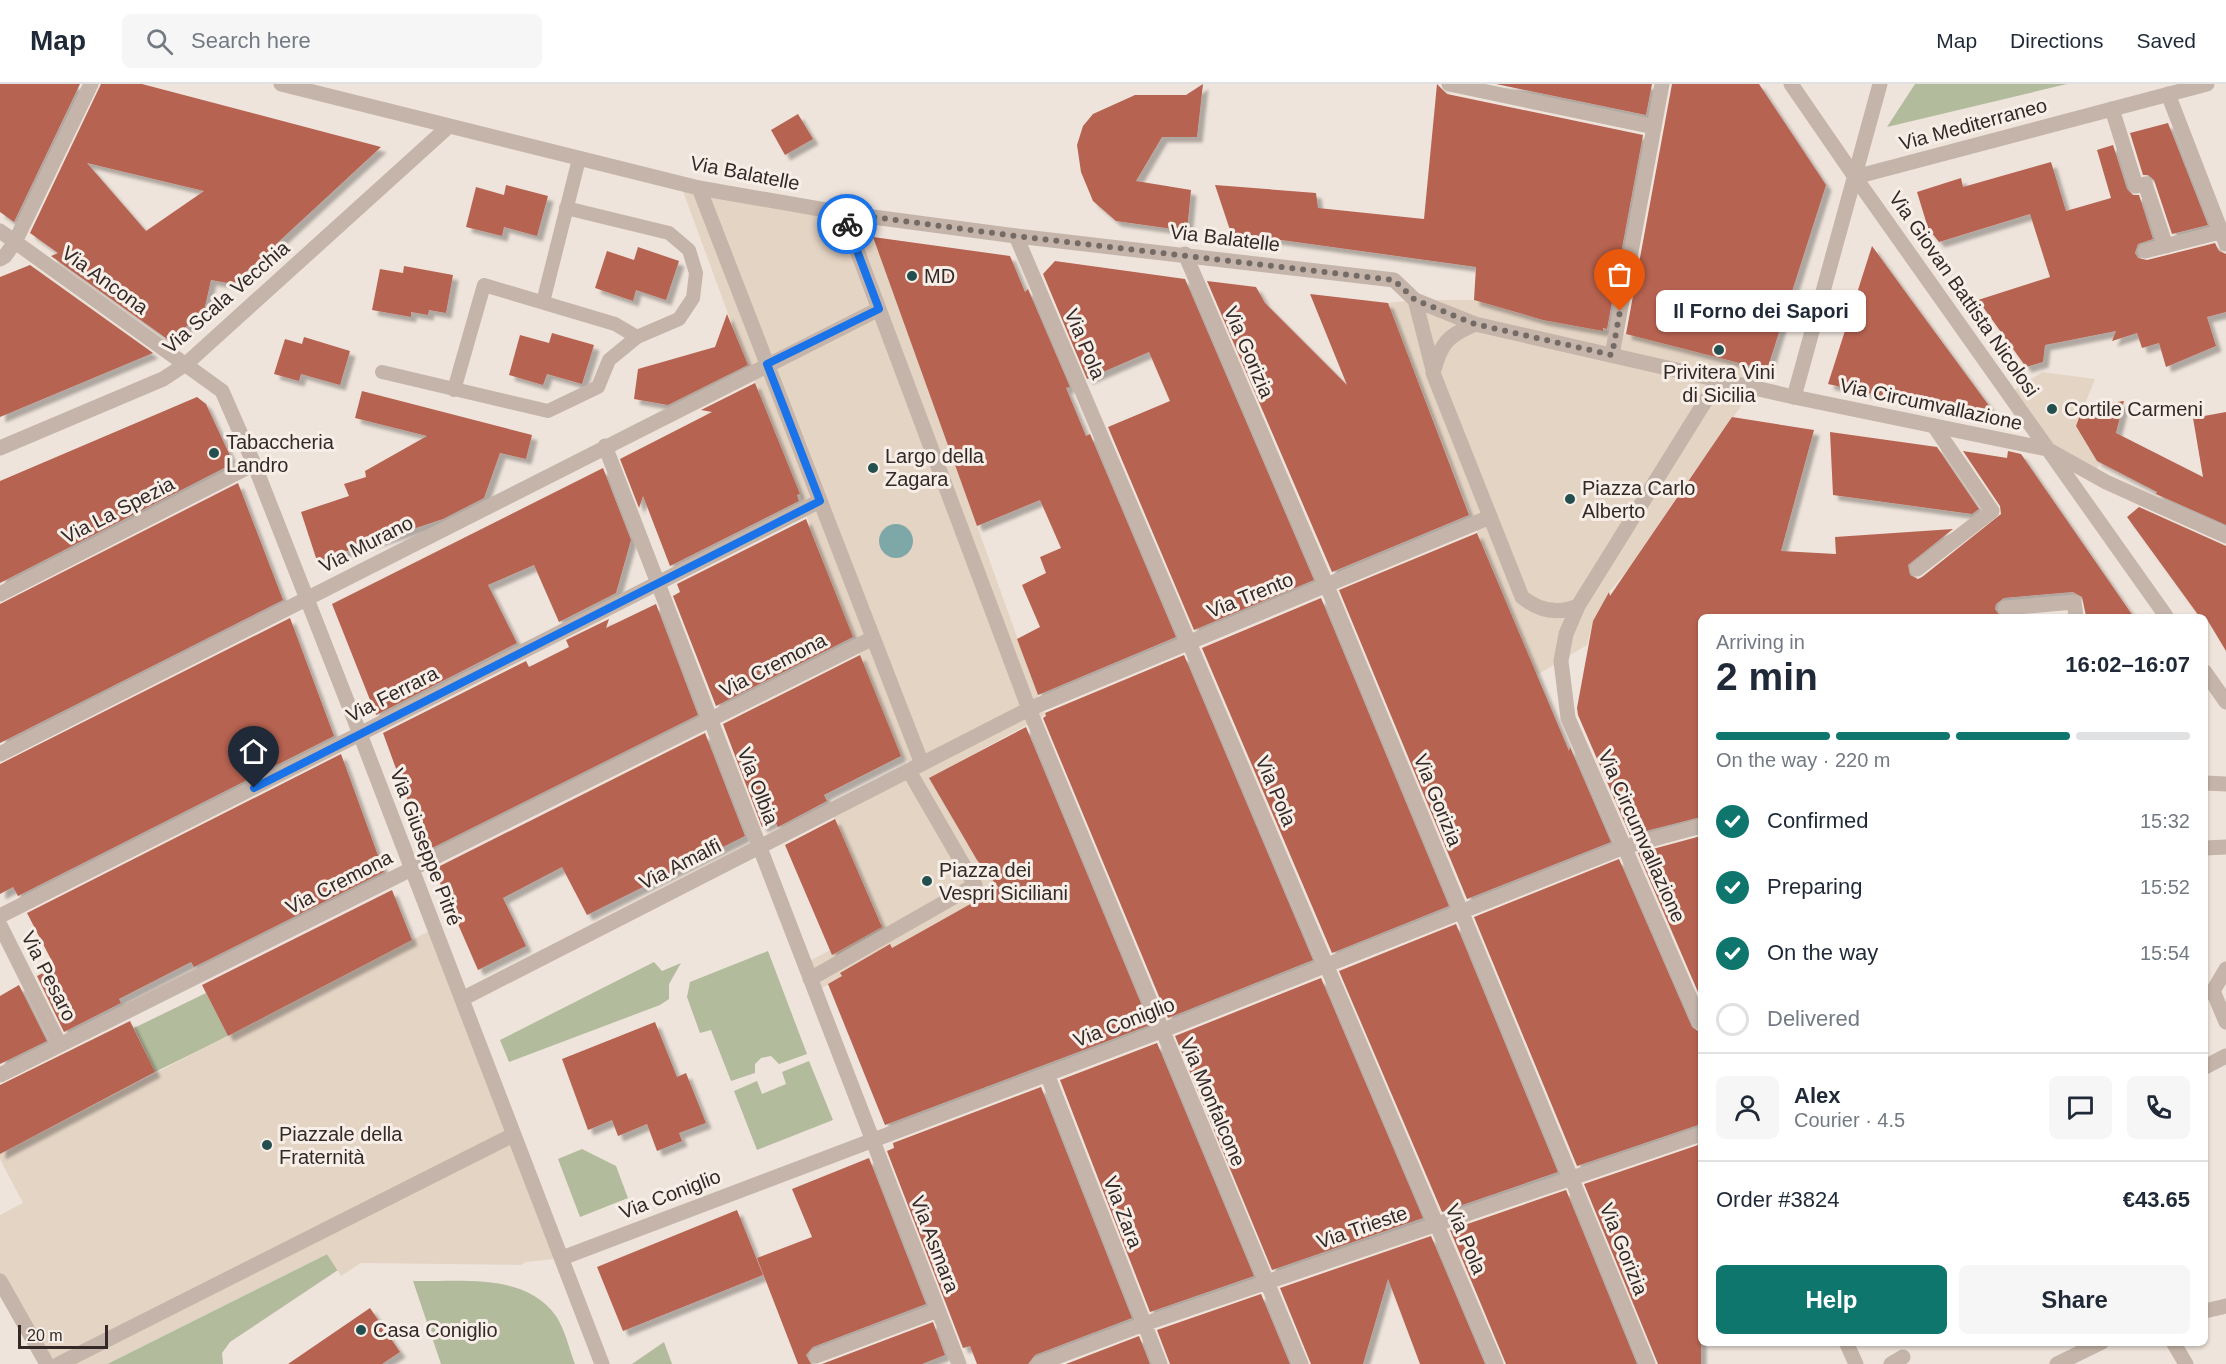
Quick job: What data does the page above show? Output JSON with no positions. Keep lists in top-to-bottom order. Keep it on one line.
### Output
{"streets":{"street":["Via Mediterraneo","Via Balatelle","Via Ancona","Via Giovan Battista Nicolosi","Via Scala Vecchia","Via Pola","Via Gorizia","Via Circumvallazione","Via La Spezia","Via Murano","Via Trento","Via Cremona","Via Ferrara","Via Olbia","Via Giuseppe Pitré","Via Amalfi","Via Pesaro","Via Coniglio","Via Monfalcone","Via Zara","Via Trieste","Via Asmara"]},"crossings":[["Via Mediterraneo","Via Giovan Battista Nicolosi"],["Via Balatelle","Via Scala Vecchia"],["Via Balatelle","Via Pola"],["Via Balatelle","Via Gorizia"],["Via Balatelle","Via Circumvallazione"],["Via Balatelle","Via Monfalcone"],["Via Ancona","Via Scala Vecchia"],["Via Ancona","Via Giuseppe Pitré"],["Via Giovan Battista Nicolosi","Via Circumvallazione"],["Via Scala Vecchia","Via Giuseppe Pitré"],["Via Pola","Via Trento"],["Via Pola","Via Coniglio"],["Via Pola","Via Trieste"],["Via Gorizia","Via Trento"],["Via Gorizia","Via Coniglio"],["Via Gorizia","Via Trieste"],["Via Circumvallazione","Via Coniglio"],["Via La Spezia","Via Giuseppe Pitré"],["Via Murano","Via Olbia"],["Via Murano","Via Giuseppe Pitré"],["Via Murano","Via Monfalcone"],["Via Trento","Via Amalfi"],["Via Trento","Via Monfalcone"],["Via Cremona","Via Olbia"],["Via Cremona","Via Giuseppe Pitré"],["Via Cremona","Via Pesaro"],["Via Ferrara","Via Olbia"],["Via Ferrara","Via Giuseppe Pitré"],["Via Olbia","Via Amalfi"],["Via Olbia","Via Coniglio"],["Via Olbia","Via Asmara"],["Via Giuseppe Pitré","Via Amalfi"],["Via Giuseppe Pitré","Via Coniglio"],["Via Coniglio","Via Monfalcone"],["Via Coniglio","Via Zara"],["Via Coniglio","Via Asmara"],["Via Monfalcone","Via Trieste"],["Via Zara","Via Trieste"]],"places":["MD","Il Forno dei Sapori","Privitera Vini di Sicilia","Cortile Carmeni","Tabaccheria Landro","Largo della Zagara","Piazza Carlo Alberto","Piazza dei Vespri Siciliani","Piazzale della Fraternità","Casa Coniglio"],"scale_bar":"20 m","page":{"header":"Map","search":"Search here","nav":["Map","Directions","Saved"],"bubble":"Il Forno dei Sapori","heading":["2 min","Arriving in","16:02–16:07"],"panel":["Alex","Courier · 4.5","Order #3824","€43.65"],"bar":"On the way · 220 m","list":[["Confirmed","15:32"],["Preparing","15:52"],["On the way","15:54"],"Delivered"],"buttons":["Help","Share"],"scale":"20 m"}}
